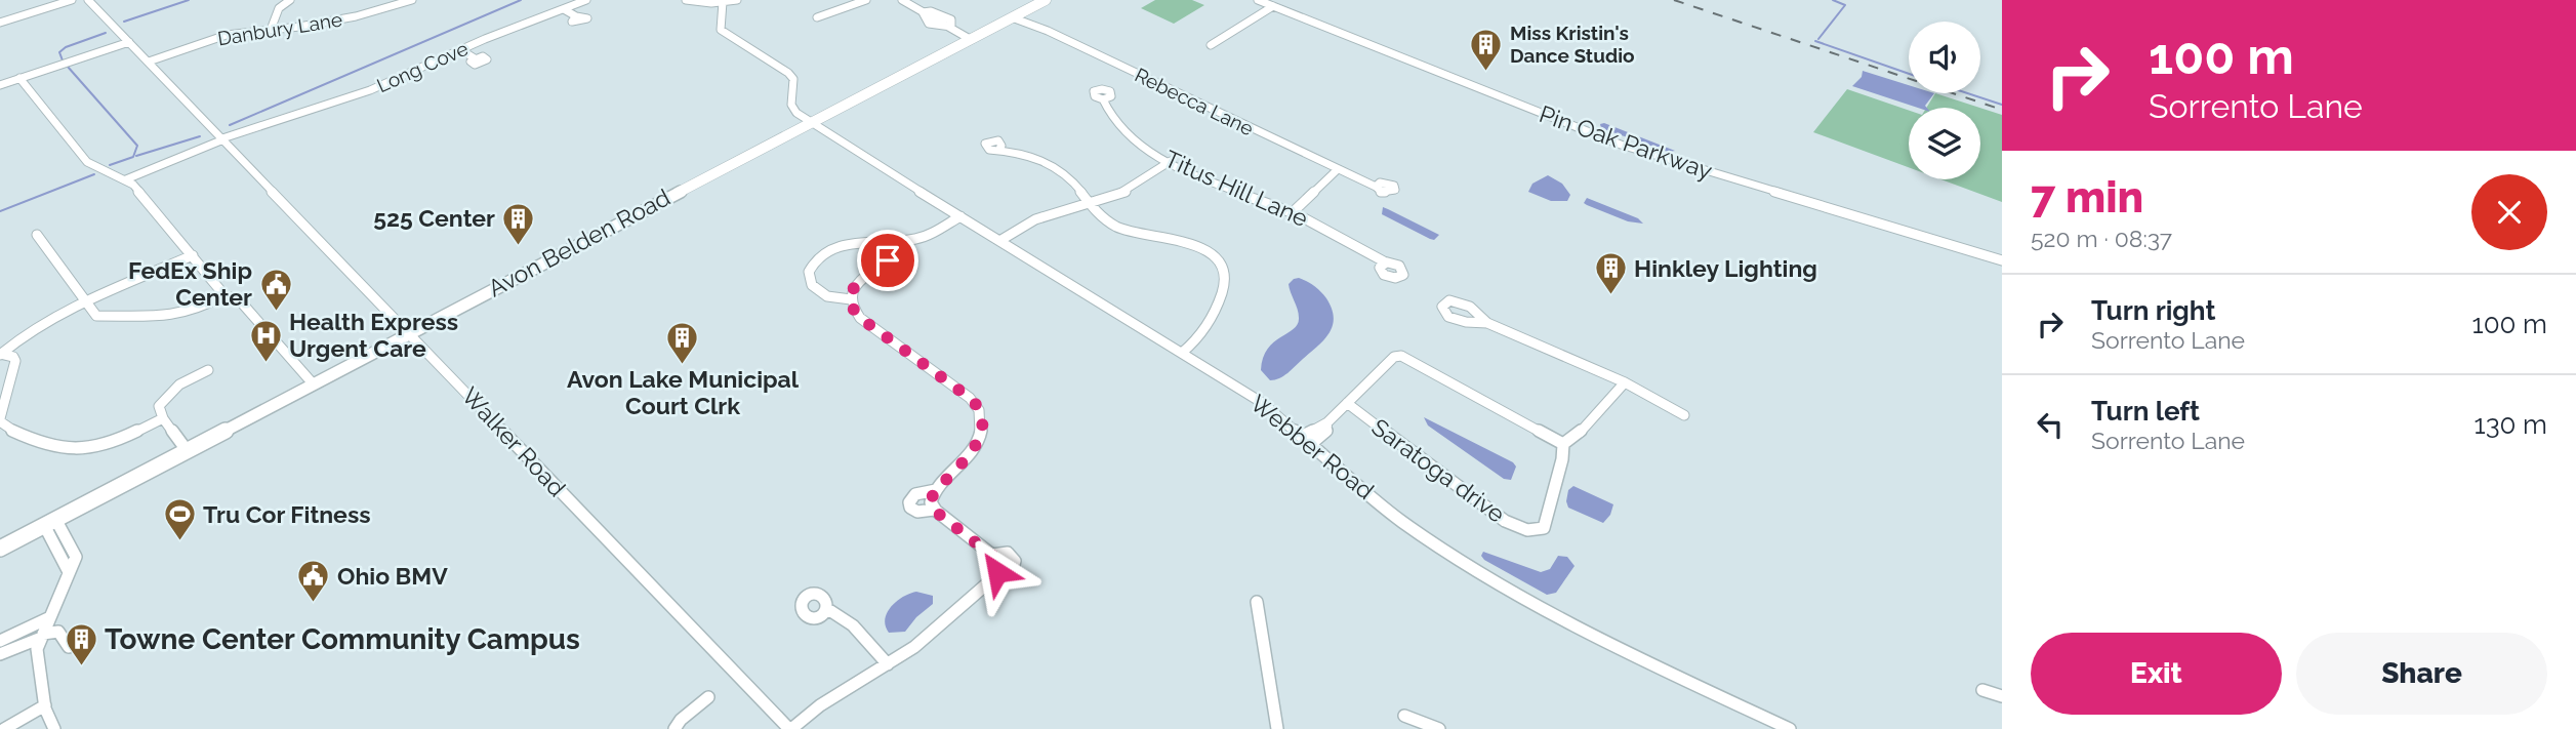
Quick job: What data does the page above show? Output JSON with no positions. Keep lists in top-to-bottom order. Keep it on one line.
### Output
{"streets":{"main road":["Avon Belden Road"],"street":["Danbury Lane","Long Cove","Rebecca Lane","Pin Oak Parkway","Titus Hill Lane","Walker Road","Webber Road","Saratoga drive"]},"crossings":[["Danbury Lane","Walker Road"],["Long Cove","Walker Road"],["Rebecca Lane","Avon Belden Road"],["Avon Belden Road","Walker Road"],["Avon Belden Road","Webber Road"]],"places":{"building":["Miss Kristin's Dance Studio","525 Center","Hinkley Lighting","Avon Lake Municipal Court Clrk","Towne Center Community Campus"],"public building":["FedEx Ship Center","Ohio BMV"],"hospital":["Health Express Urgent Care"],"sports":["Tru Cor Fitness"]},"page":{"turn":["100 m","Sorrento Lane"],"heading":["7 min","520 m · 08:37"],"list":[{"name":"Turn right","note":"Sorrento Lane","value":"100 m"},{"name":"Turn left","note":"Sorrento Lane","value":"130 m"}],"buttons":["Exit","Share"]}}
